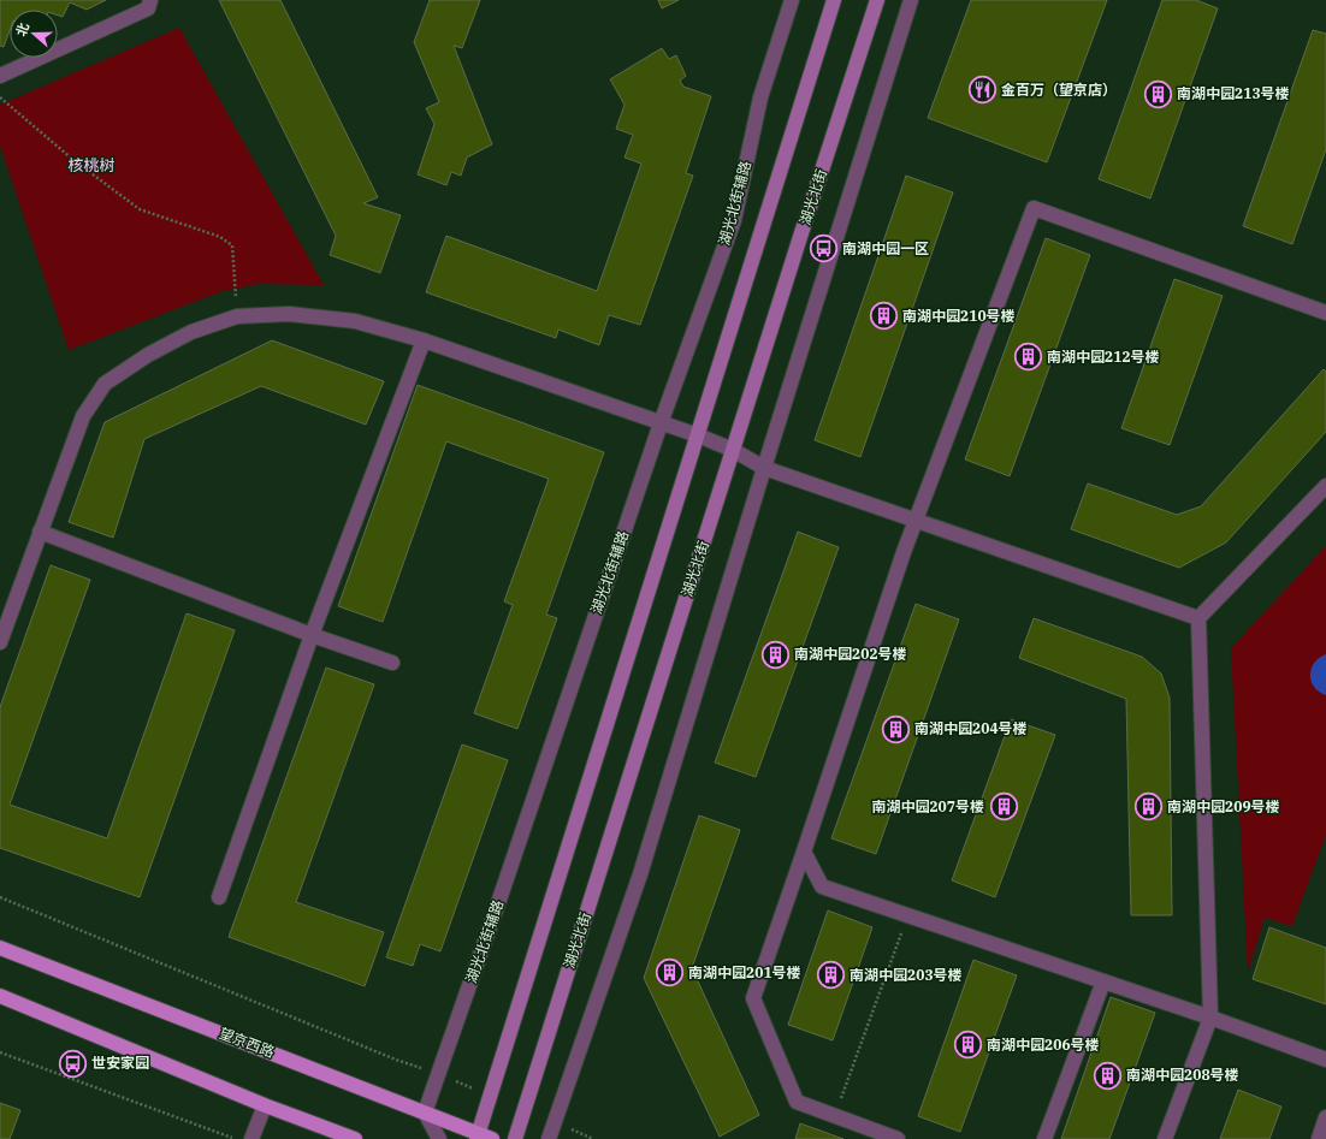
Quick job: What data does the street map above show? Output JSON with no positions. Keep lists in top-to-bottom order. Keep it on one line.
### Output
{"streets":{"main road":["望京西路"],"street":["湖光北街","湖光北街辅路"]},"crossings":[["湖光北街辅路","望京西路"]],"districts":["核桃树"],"places":{"restaurant":["金百万（望京店）"],"building":["南湖中园213号楼","南湖中园210号楼","南湖中园212号楼","南湖中园202号楼","南湖中园204号楼","南湖中园207号楼","南湖中园209号楼","南湖中园201号楼","南湖中园203号楼","南湖中园206号楼","南湖中园208号楼"],"bus stop":["南湖中园一区","世安家园"]},"north":"left"}
